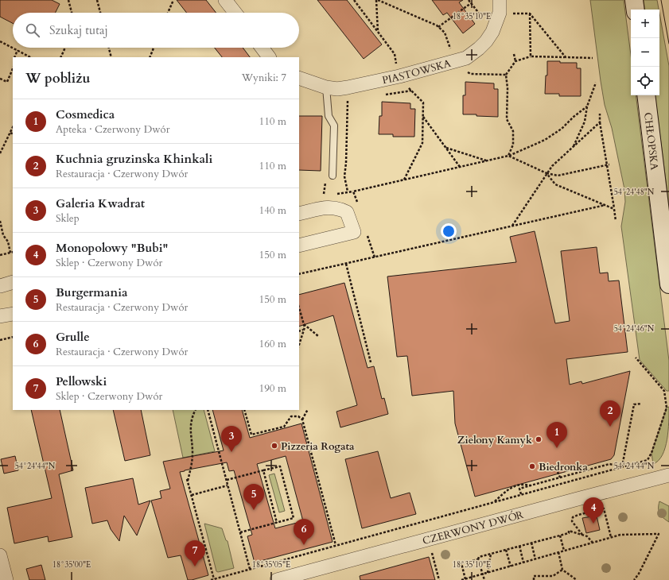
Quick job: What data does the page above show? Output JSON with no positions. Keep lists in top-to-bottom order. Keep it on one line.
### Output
{"streets":{"main road":["CHŁOPSKA"],"street":["PIASTOWSKA","CZERWONY DWÓR"]},"places":["Zielony Kamyk","Pizzeria Rogata","Biedronka"],"page":{"map_buttons":["+","−"],"search":"Szukaj tutaj","heading":["W pobliżu","Wyniki: 7"],"list":[{"mark":"1","name":"Cosmedica","note":"Apteka · Czerwony Dwór","value":"110 m"},{"mark":"2","name":"Kuchnia gruzinska Khinkali","note":"Restauracja · Czerwony Dwór","value":"110 m"},{"mark":"3","name":"Galeria Kwadrat","note":"Sklep","value":"140 m"},{"mark":"4","name":"Monopolowy \"Bubi\"","note":"Sklep · Czerwony Dwór","value":"150 m"},{"mark":"5","name":"Burgermania","note":"Restauracja · Czerwony Dwór","value":"150 m"},{"mark":"6","name":"Grulle","note":"Restauracja · Czerwony Dwór","value":"160 m"},{"mark":"7","name":"Pellowski","note":"Sklep · Czerwony Dwór","value":"190 m"}],"pins":["2","1","3","5","4","6","7"]},"coordinates":["18°35'10\"E","54°24'48\"N","54°24'46\"N","54°24'44\"N","18°35'00\"E","18°35'05\"E"]}
